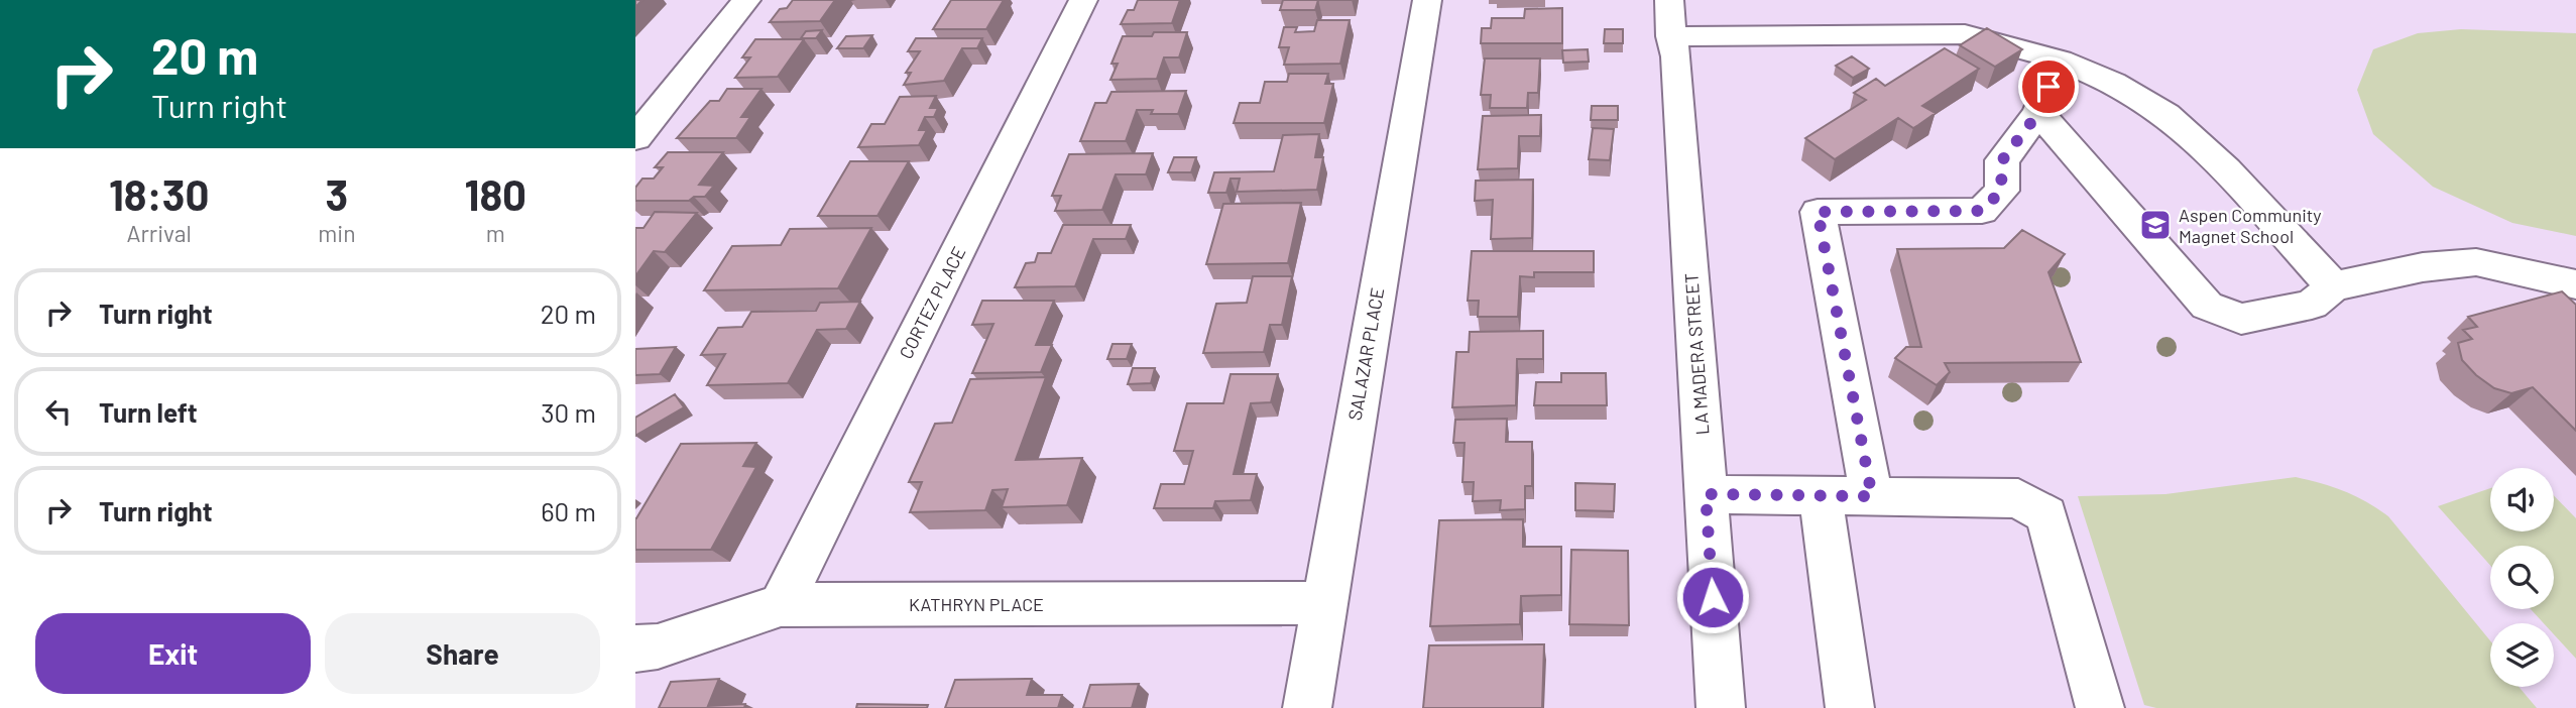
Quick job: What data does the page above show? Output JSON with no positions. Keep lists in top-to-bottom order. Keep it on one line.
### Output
{"streets":{"street":["CORTEZ PLACE","SALAZAR PLACE","LA MADERA STREET","KATHRYN PLACE"]},"crossings":[["CORTEZ PLACE","KATHRYN PLACE"],["SALAZAR PLACE","KATHRYN PLACE"]],"places":{"school or university":["Aspen Community Magnet School"]},"page":{"turn":["20 m","Turn right"],"eta":["18:30","Arrival","3","min","180","m"],"list":[{"name":"Turn right","value":"20 m"},{"name":"Turn left","value":"30 m"},{"name":"Turn right","value":"60 m"}],"buttons":["Exit","Share"]}}
